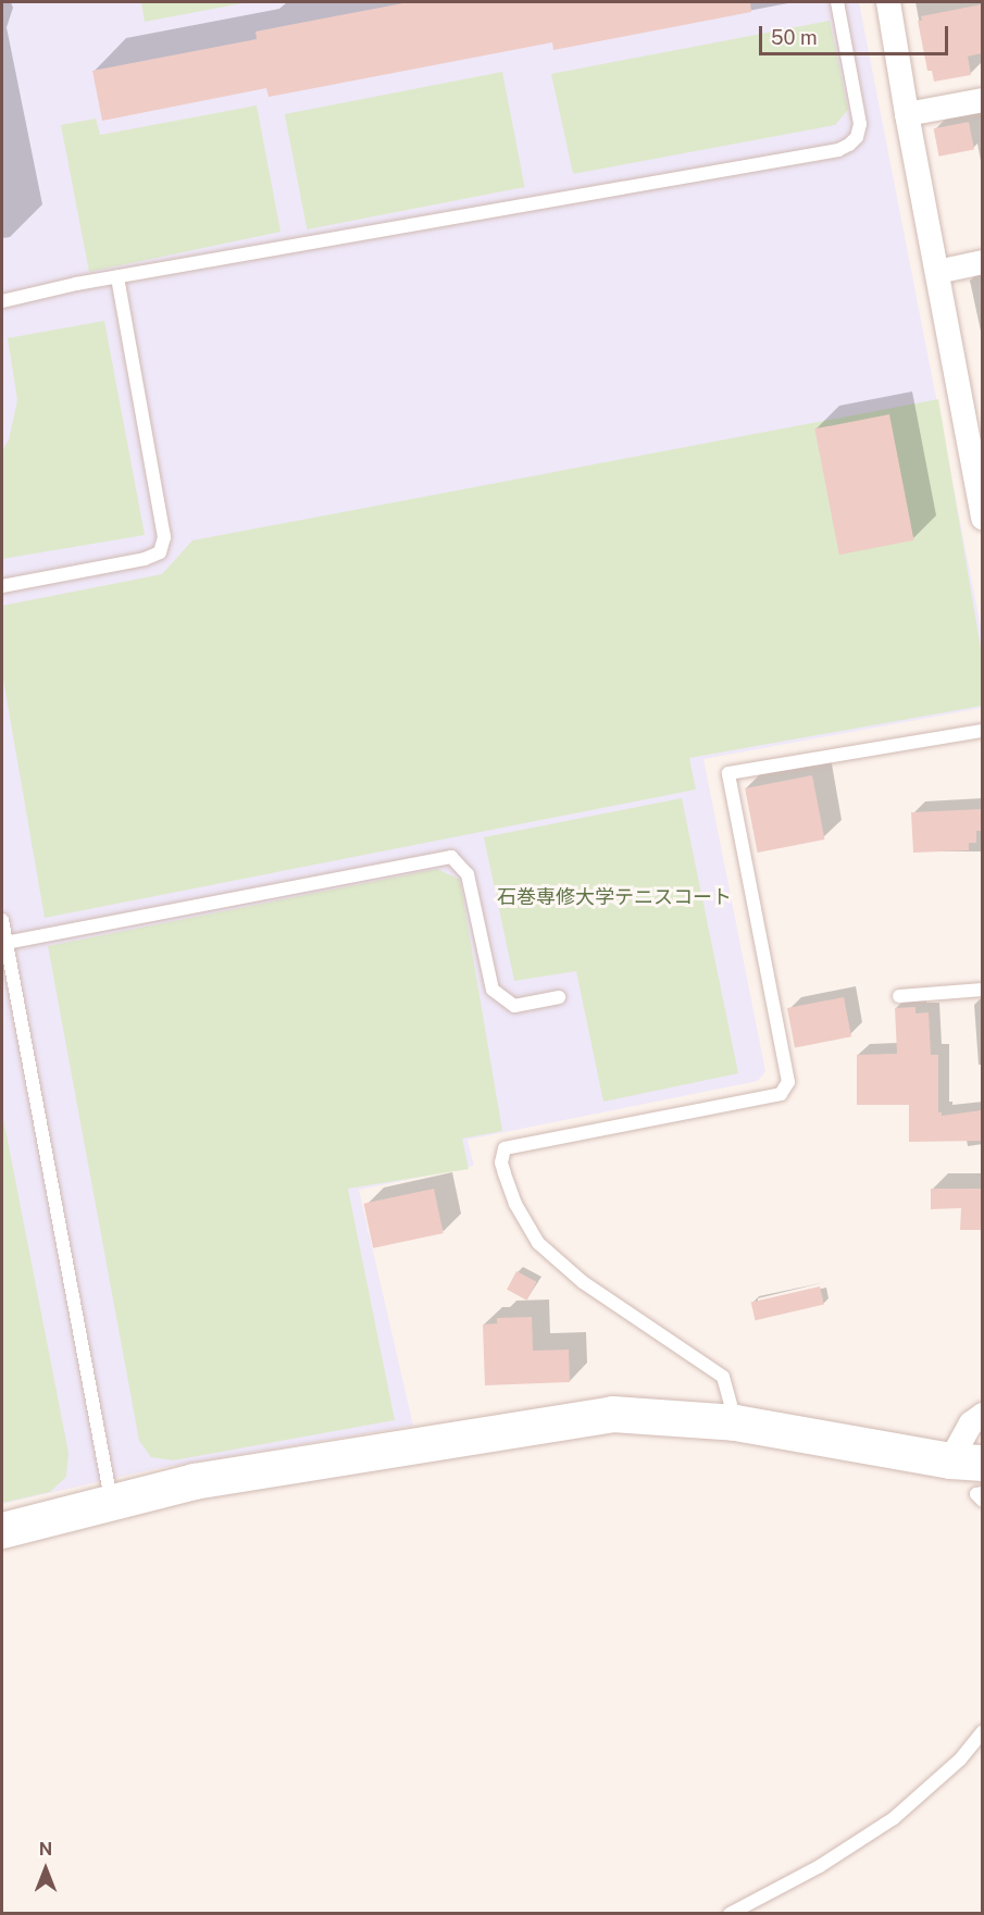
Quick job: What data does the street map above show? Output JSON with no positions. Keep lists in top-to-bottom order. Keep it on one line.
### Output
{"parks":["石巻専修大学テニスコート"],"scale_bar":"50 m","north":"top"}
